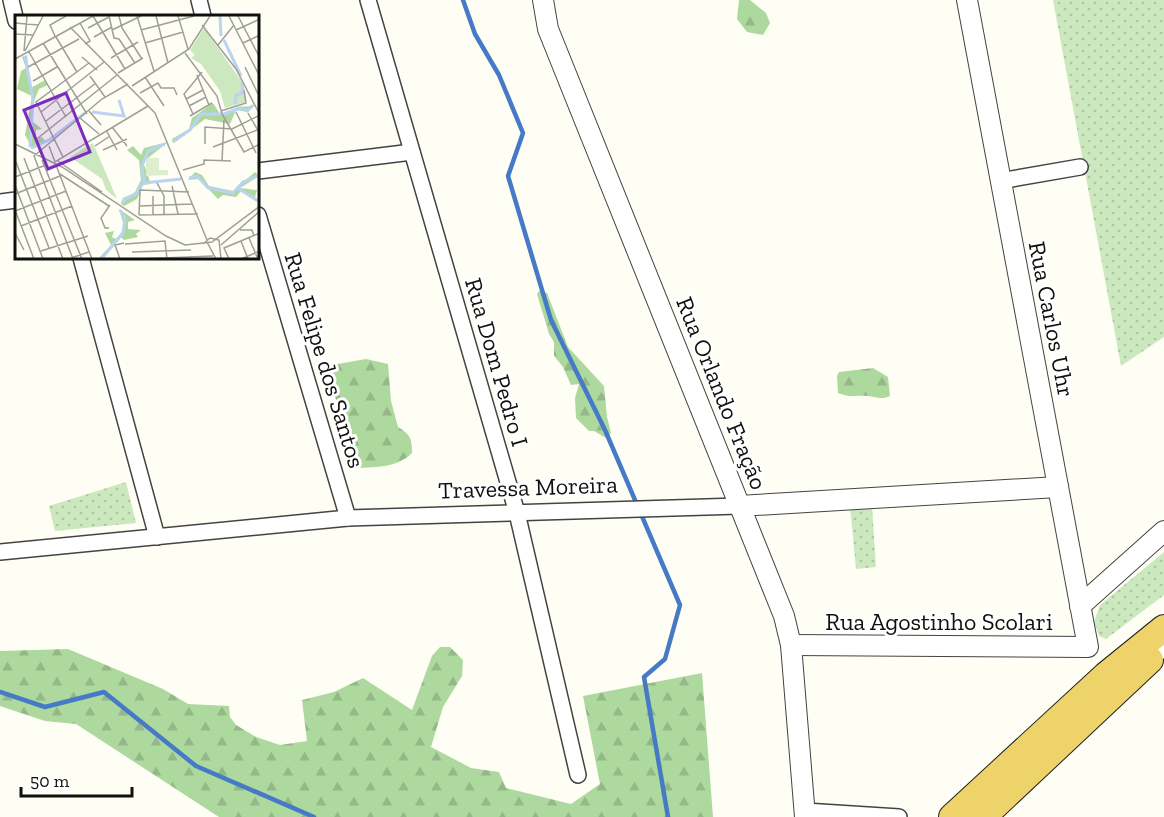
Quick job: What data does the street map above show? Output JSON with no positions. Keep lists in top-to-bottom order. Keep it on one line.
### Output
{"streets":{"street":["Rua Carlos Uhr","Rua Felipe dos Santos","Rua Dom Pedro I","Rua Orlando Fração","Travessa Moreira","Rua Agostinho Scolari"]},"crossings":[["Rua Carlos Uhr","Travessa Moreira"],["Rua Carlos Uhr","Rua Agostinho Scolari"],["Rua Felipe dos Santos","Travessa Moreira"],["Rua Dom Pedro I","Travessa Moreira"],["Rua Orlando Fração","Travessa Moreira"],["Rua Orlando Fração","Rua Agostinho Scolari"]],"scale_bar":"50 m"}
